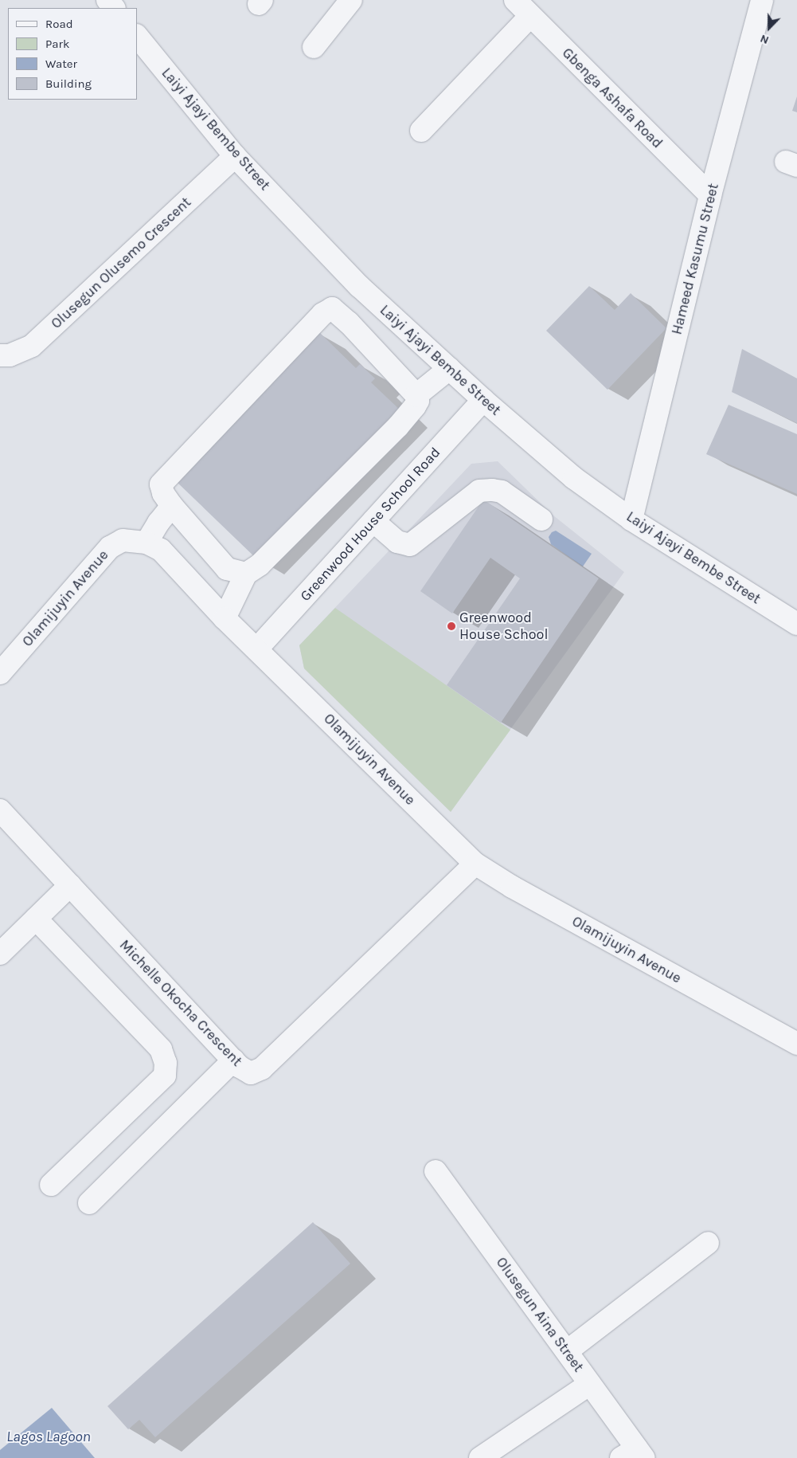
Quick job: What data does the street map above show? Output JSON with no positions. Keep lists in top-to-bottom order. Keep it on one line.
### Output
{"streets":{"street":["Gbenga Ashafa Road","Laiyi Ajayi Bembe Street","Hameed Kasumu Street","Olusegun Olusemo Crescent","Greenwood House School Road","Olamijuyin Avenue","Michelle Okocha Crescent","Olusegun Aina Street"]},"crossings":[["Gbenga Ashafa Road","Hameed Kasumu Street"],["Laiyi Ajayi Bembe Street","Hameed Kasumu Street"],["Laiyi Ajayi Bembe Street","Olusegun Olusemo Crescent"],["Laiyi Ajayi Bembe Street","Greenwood House School Road"],["Greenwood House School Road","Olamijuyin Avenue"],["Olamijuyin Avenue","Michelle Okocha Crescent"]],"water":["Lagos Lagoon"],"places":["Greenwood House School"],"legend":["Road","Park","Water","Building"],"north":"bottom"}
